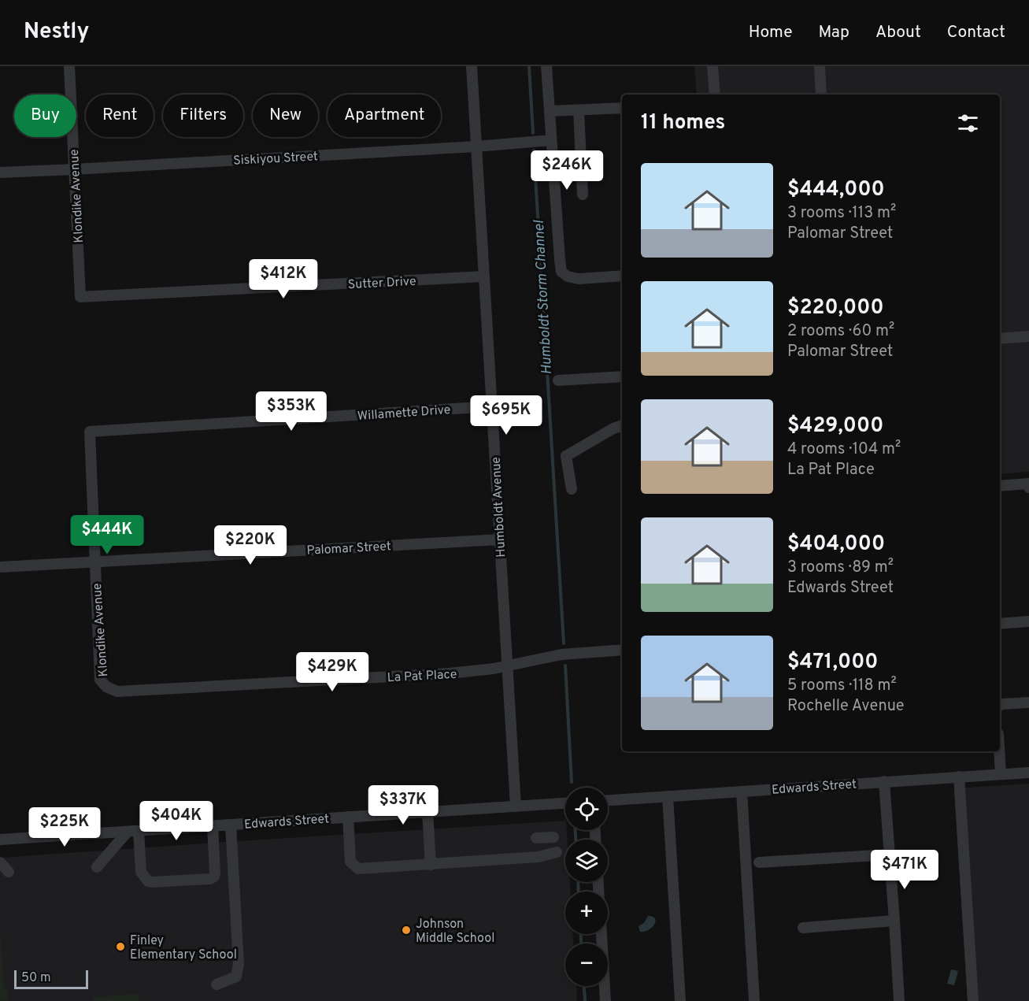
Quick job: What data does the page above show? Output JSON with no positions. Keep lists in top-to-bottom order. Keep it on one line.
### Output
{"streets":{"street":["Siskiyou Street","Klondike Avenue","Sutter Drive","Willamette Drive","Humboldt Avenue","Palomar Street","La Pat Place","Edwards Street"]},"crossings":[["Siskiyou Street","Klondike Avenue"],["Siskiyou Street","Humboldt Avenue"],["Klondike Avenue","Sutter Drive"],["Klondike Avenue","Willamette Drive"],["Klondike Avenue","Palomar Street"],["Klondike Avenue","La Pat Place"],["Sutter Drive","Humboldt Avenue"],["Willamette Drive","Humboldt Avenue"],["Humboldt Avenue","Palomar Street"],["Humboldt Avenue","La Pat Place"],["Humboldt Avenue","Edwards Street"]],"water":["Humboldt Storm Channel"],"places":["Johnson Middle School","Finley Elementary School"],"scale_bar":"50 m","page":{"header":"Nestly","nav":["Home","Map","About","Contact"],"chip":["Buy","Rent","Filters","New","Apartment"],"heading":"11 homes","price":["$246K","$412K","$353K","$695K","$444K","$220K","$429K","$337K","$404K","$225K","$471K"],"list":[{"name":"$444,000","note":"3 rooms · 113 m² · Palomar Street"},{"name":"$220,000","note":"2 rooms · 60 m² · Palomar Street"},{"name":"$429,000","note":"4 rooms · 104 m² · La Pat Place"},{"name":"$404,000","note":"3 rooms · 89 m² · Edwards Street"},{"name":"$471,000","note":"5 rooms · 118 m² · Rochelle Avenue"}],"map_buttons":["+","−"],"scale":"50 m"}}
